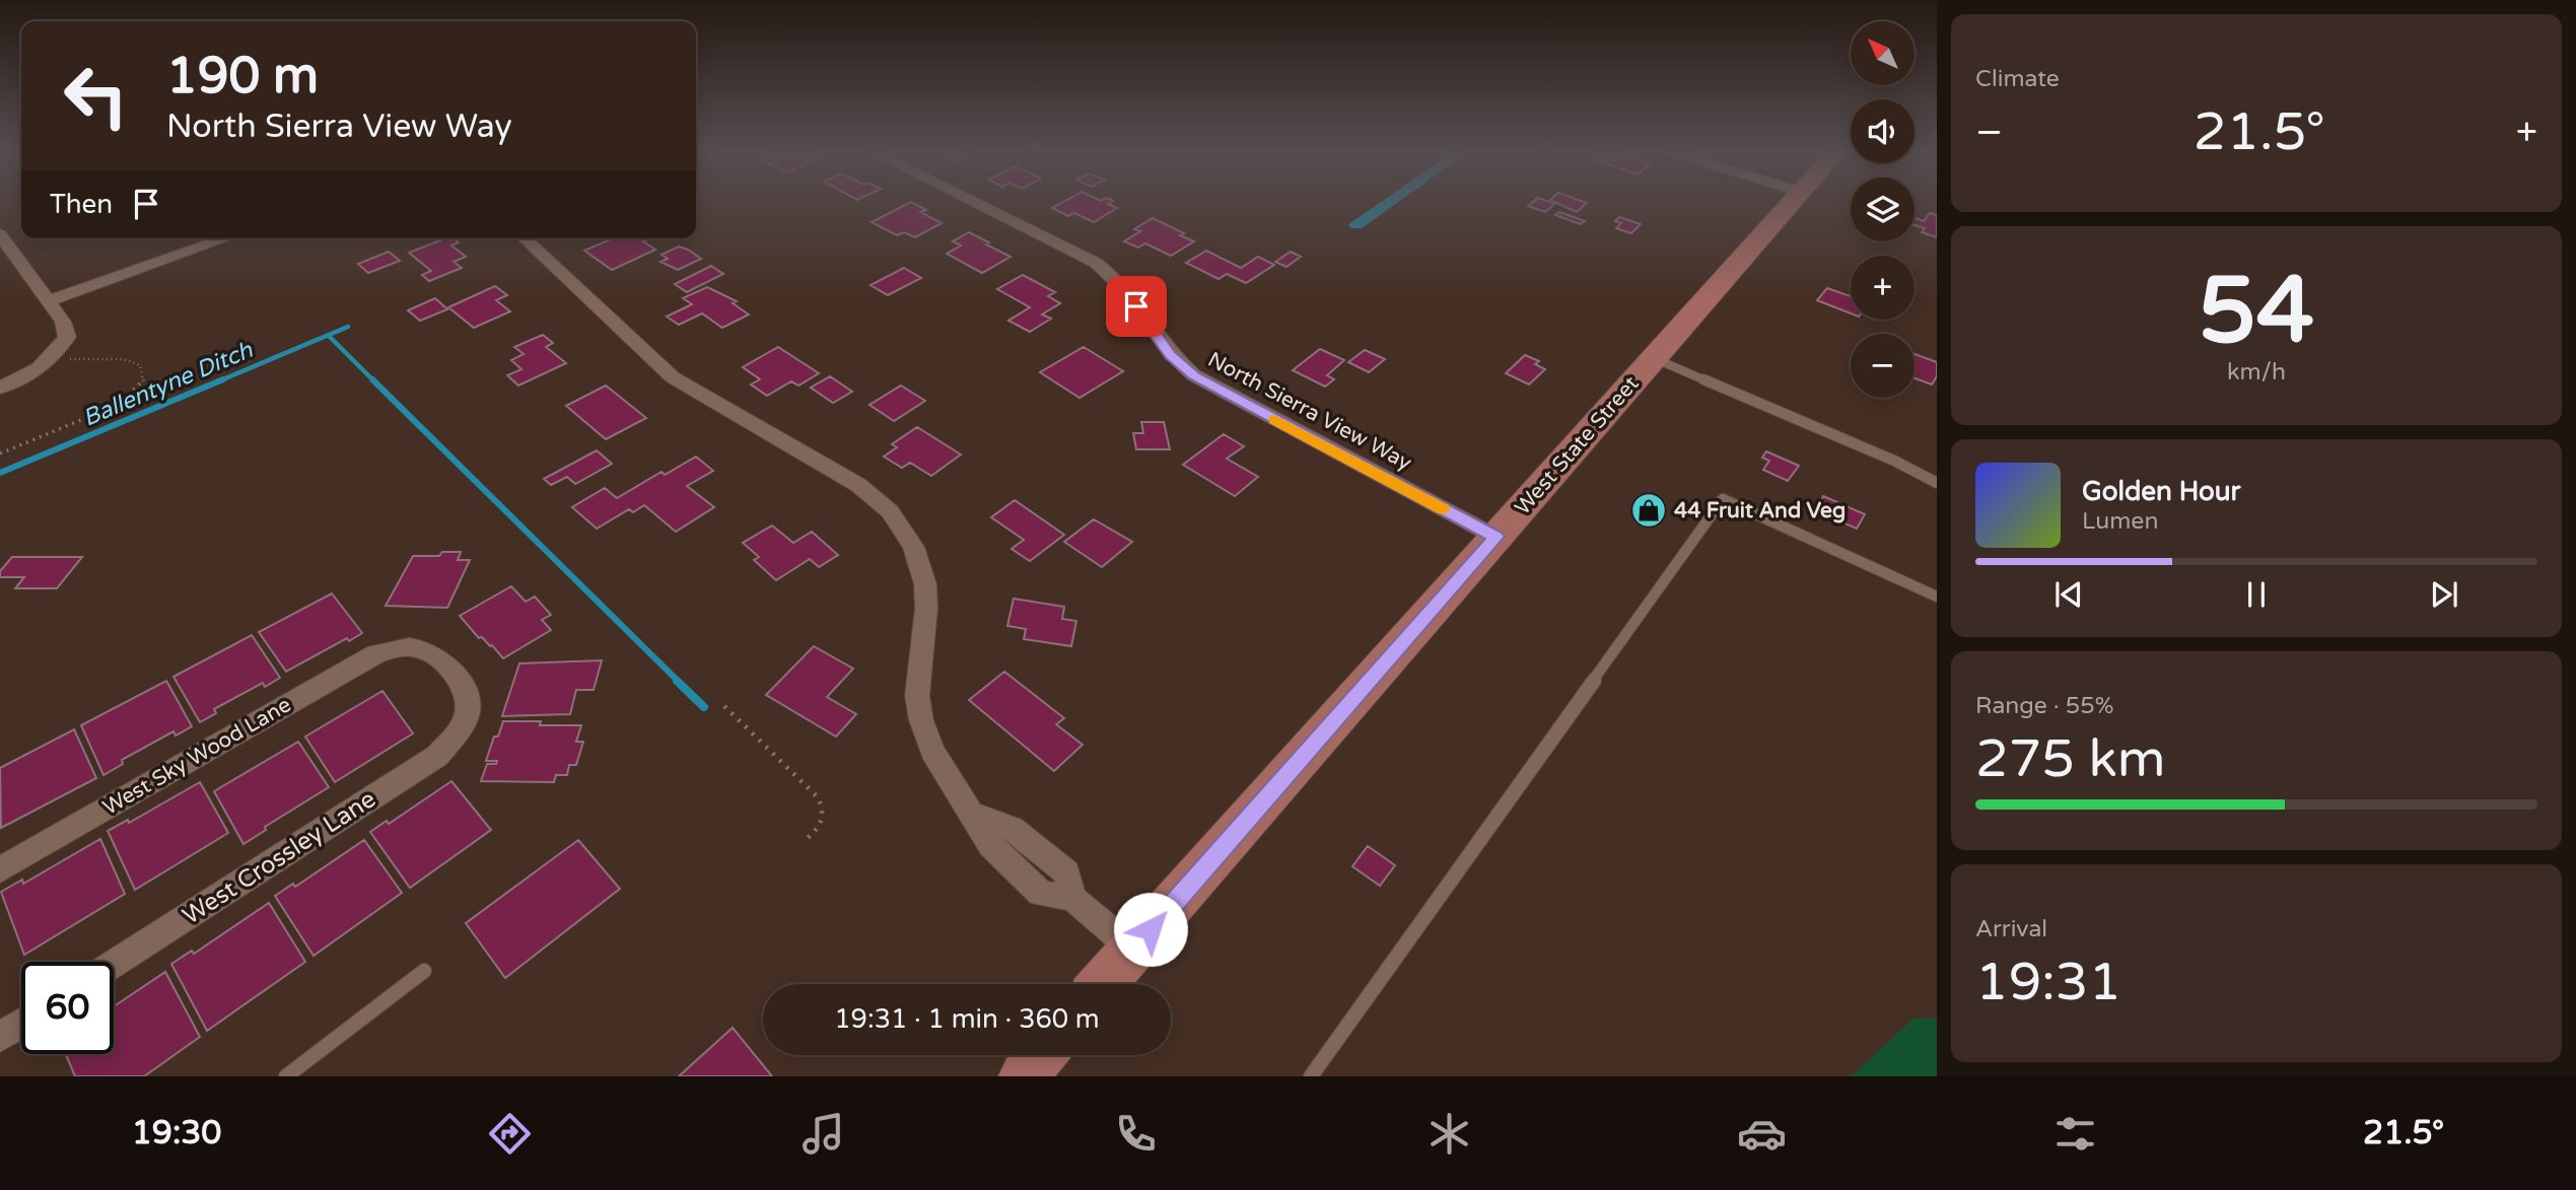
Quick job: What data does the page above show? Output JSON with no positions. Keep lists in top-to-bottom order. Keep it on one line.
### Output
{"streets":{"main road":["West State Street"],"street":["North Sierra View Way","West Sky Wood Lane","West Crossley Lane"]},"crossings":[["North Sierra View Way","West State Street"],["West Sky Wood Lane","West Crossley Lane"]],"water":["Ballentyne Ditch"],"places":{"shop":["44 Fruit And Veg"]},"north":"top left","page":{"tile":["Climate",["54","km/h"],["Range · 55%","275 km"],["Arrival","19:31"]],"map_buttons":["+","−"],"turn":["190 m","North Sierra View Way"],"heat":["−","21.5°","+"],"then":"Then","song":["Golden Hour","Lumen"],"limit":"60","trip":"19:31 · 1 min · 360 m","tabs":["19:30","21.5°"]}}
